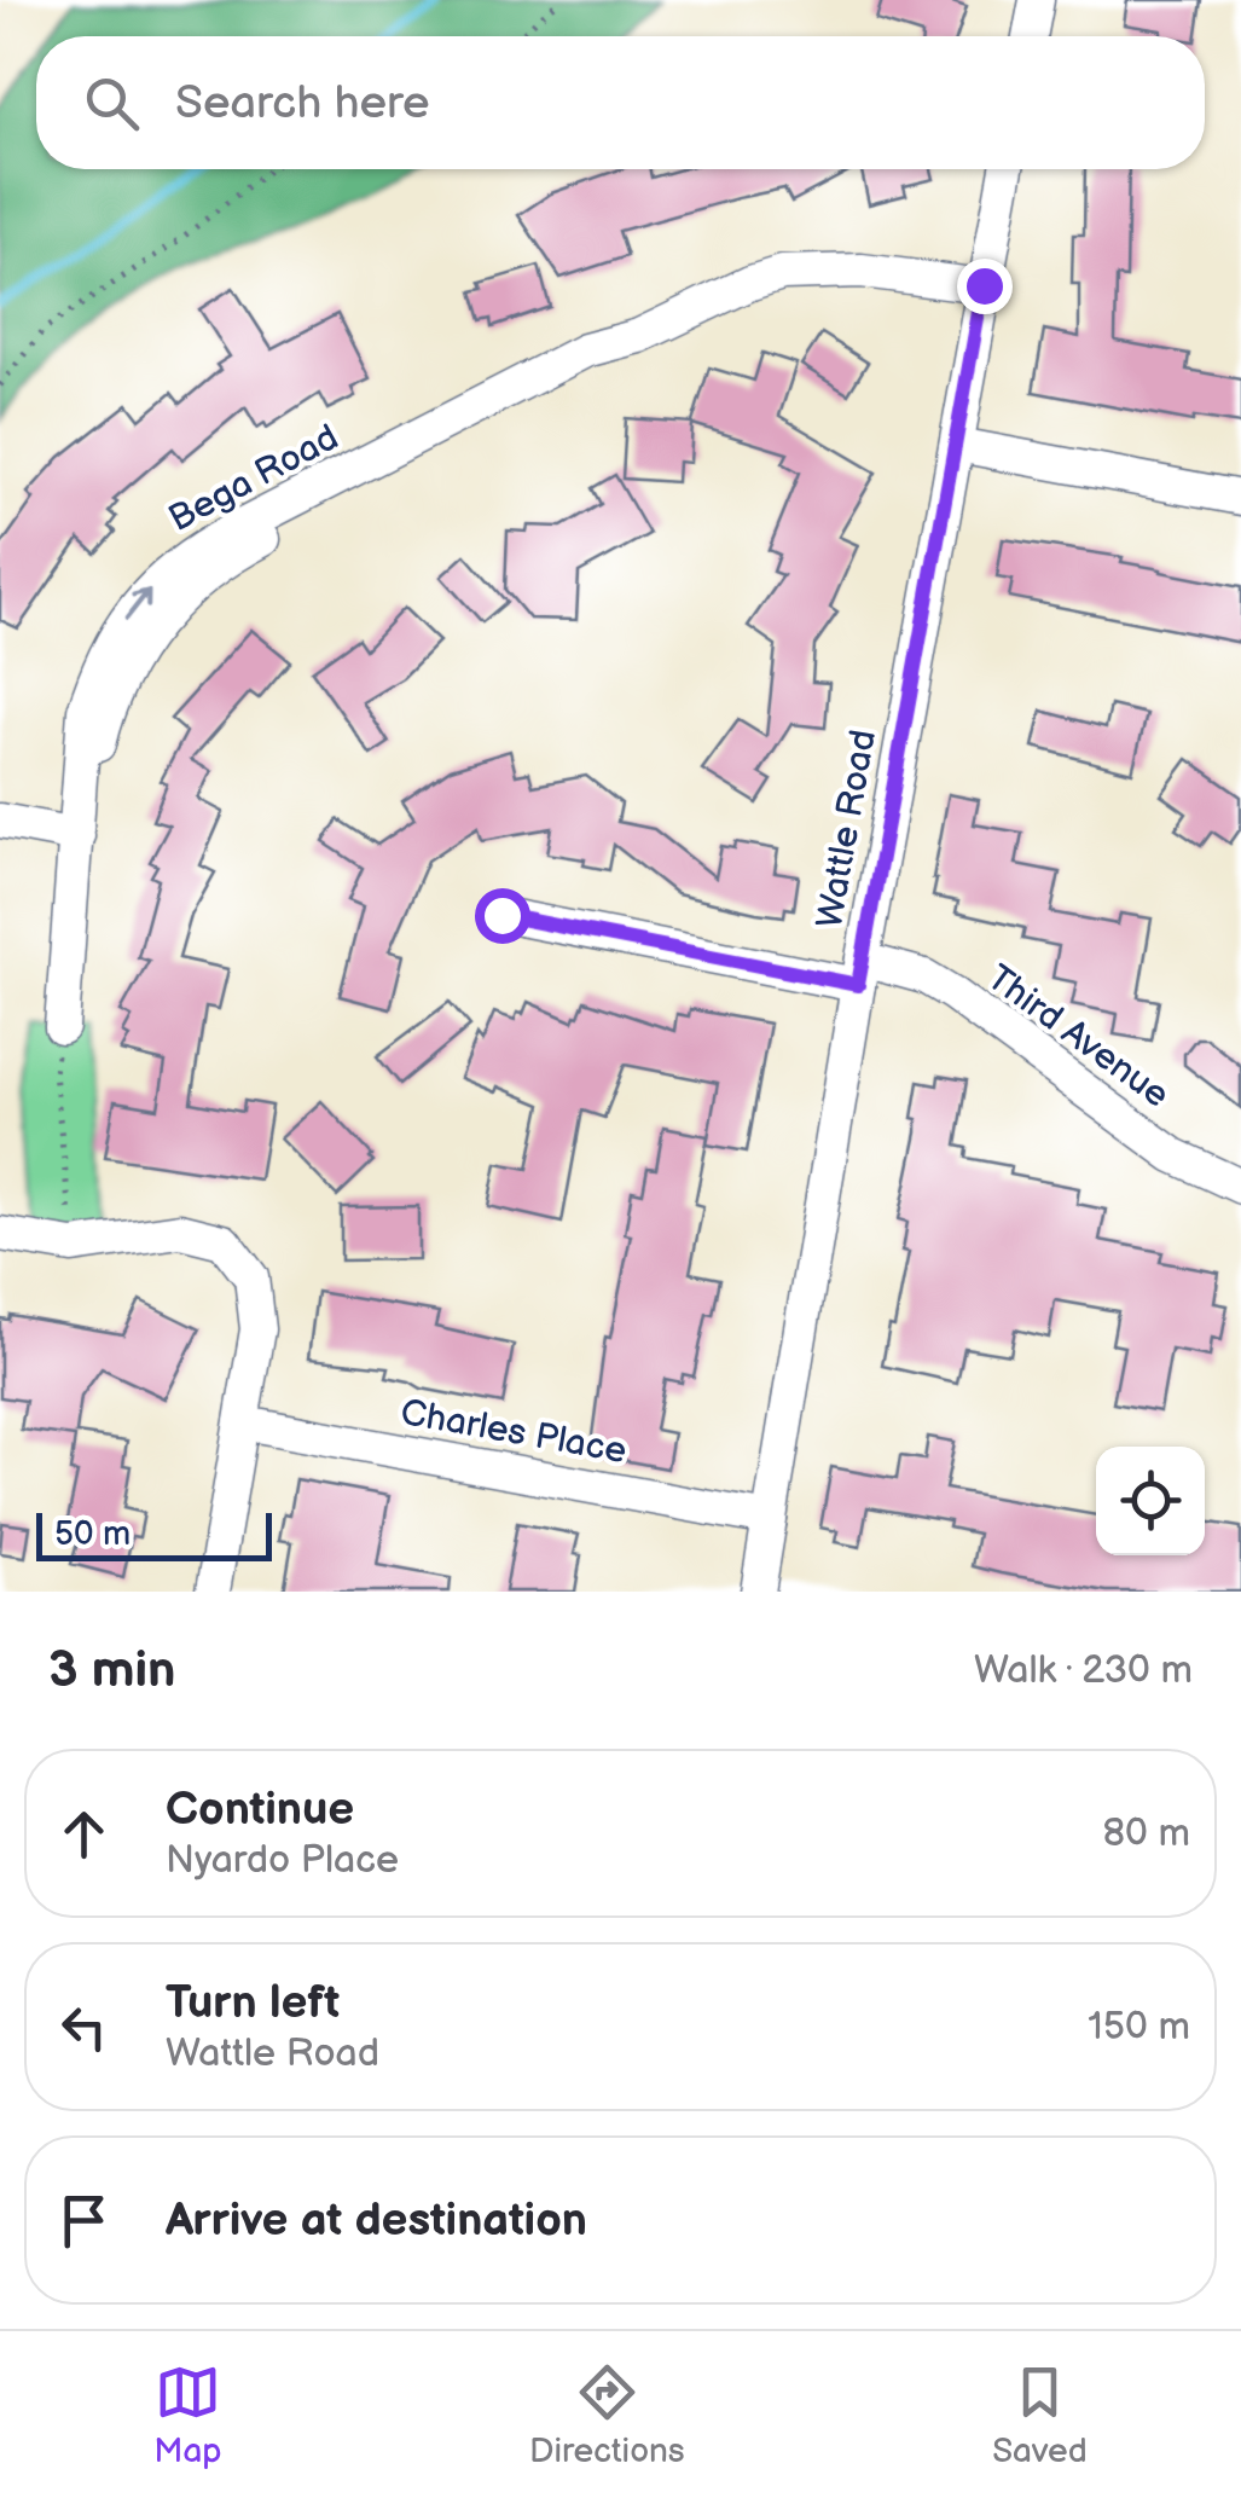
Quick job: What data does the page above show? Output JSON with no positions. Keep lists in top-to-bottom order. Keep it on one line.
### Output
{"streets":{"street":["Bega Road","Wattle Road","Third Avenue","Charles Place"]},"crossings":[["Bega Road","Wattle Road"],["Wattle Road","Third Avenue"],["Wattle Road","Charles Place"]],"scale_bar":"50 m","page":{"search":"Search here","scale":"50 m","heading":["3 min","Walk · 230 m"],"list":[["Continue","Nyardo Place","80 m"],["Turn left","Wattle Road","150 m"],"Arrive at destination"],"nav":["Map","Directions","Saved"]}}
